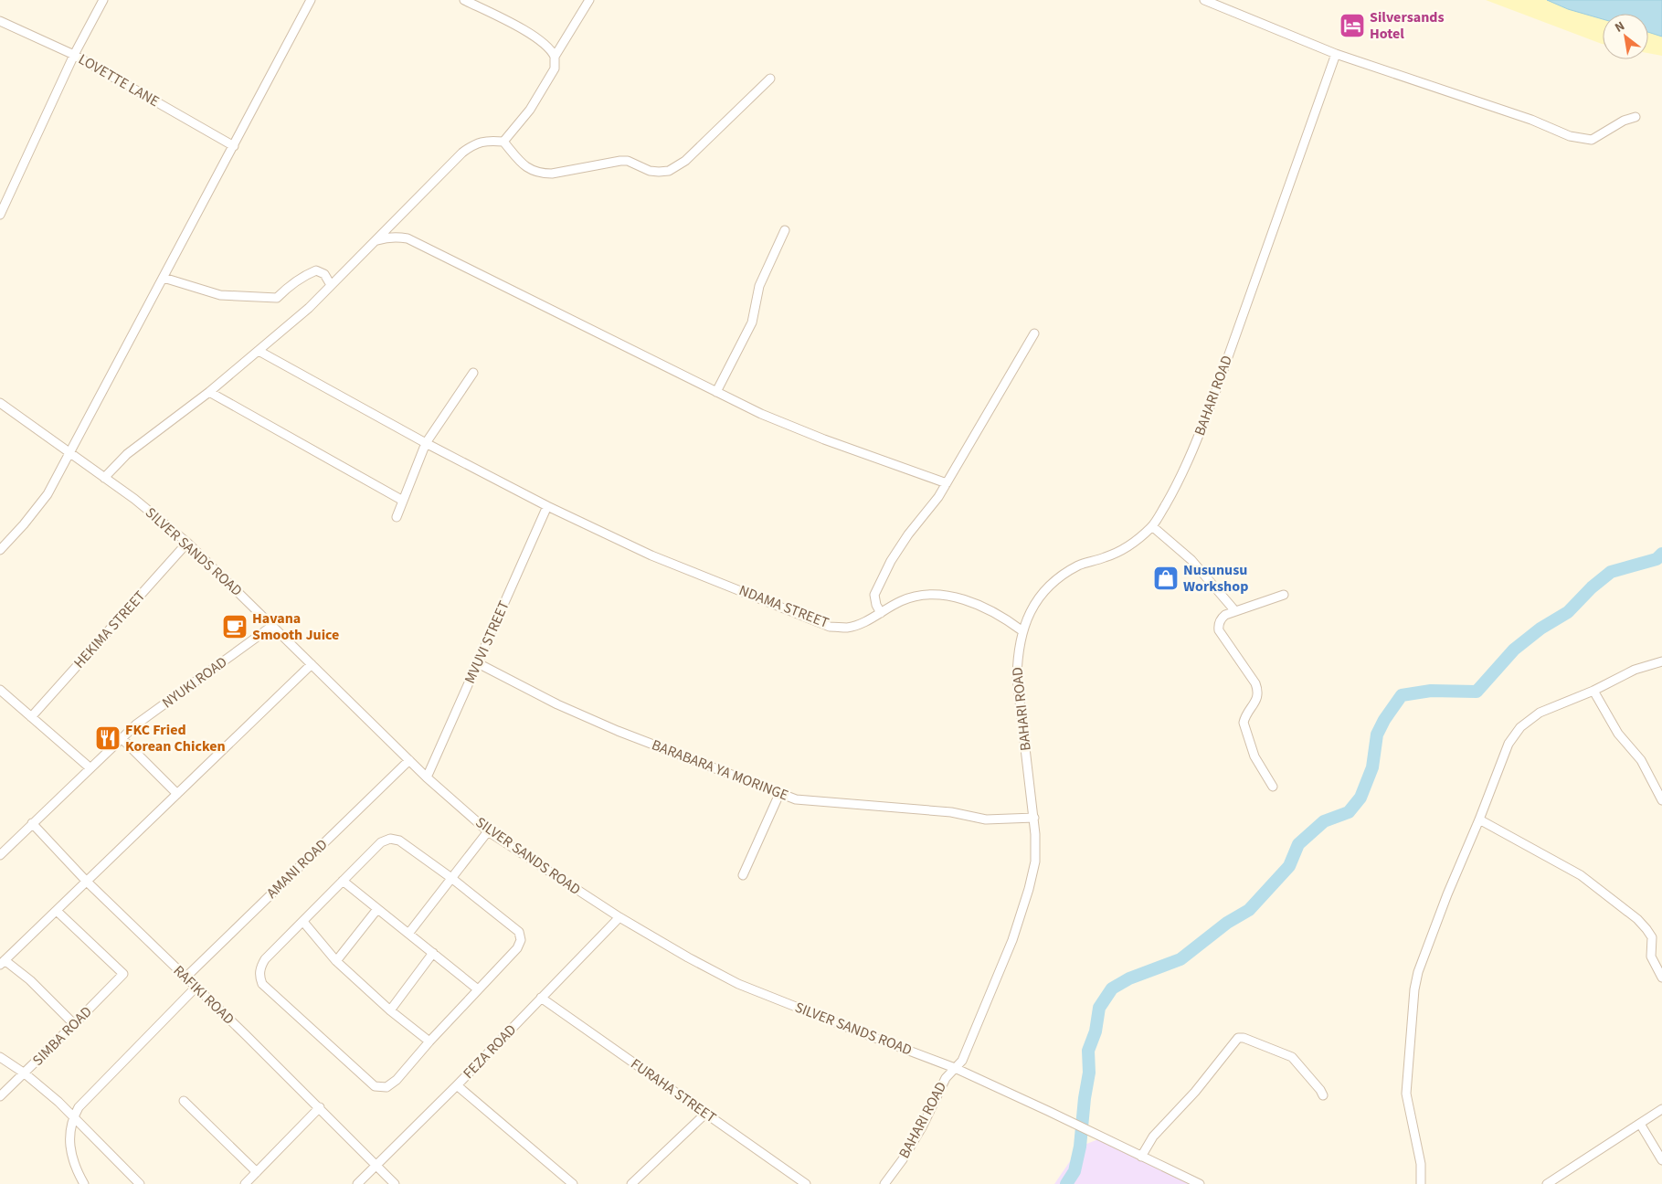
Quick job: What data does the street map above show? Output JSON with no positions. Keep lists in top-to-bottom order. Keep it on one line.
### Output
{"streets":{"street":["LOVETTE LANE","BAHARI ROAD","SILVER SANDS ROAD","NDAMA STREET","HEKIMA STREET","MVUVI STREET","NYUKI ROAD","BARABARA YA MORINGE","AMANI ROAD","RAFIKI ROAD","SIMBA ROAD","FEZA ROAD","FURAHA STREET"]},"crossings":[["BAHARI ROAD","SILVER SANDS ROAD"],["BAHARI ROAD","NDAMA STREET"],["BAHARI ROAD","BARABARA YA MORINGE"],["SILVER SANDS ROAD","HEKIMA STREET"],["SILVER SANDS ROAD","MVUVI STREET"],["SILVER SANDS ROAD","NYUKI ROAD"],["SILVER SANDS ROAD","AMANI ROAD"],["SILVER SANDS ROAD","FEZA ROAD"],["NDAMA STREET","MVUVI STREET"],["MVUVI STREET","BARABARA YA MORINGE"],["NYUKI ROAD","RAFIKI ROAD"],["AMANI ROAD","RAFIKI ROAD"],["RAFIKI ROAD","FEZA ROAD"],["FEZA ROAD","FURAHA STREET"]],"places":{"hotel":["Silversands Hotel"],"shop":["Nusunusu Workshop"],"cafe":["Havana Smooth Juice"],"restaurant":["FKC Fried Korean Chicken"]},"north":"top left"}
